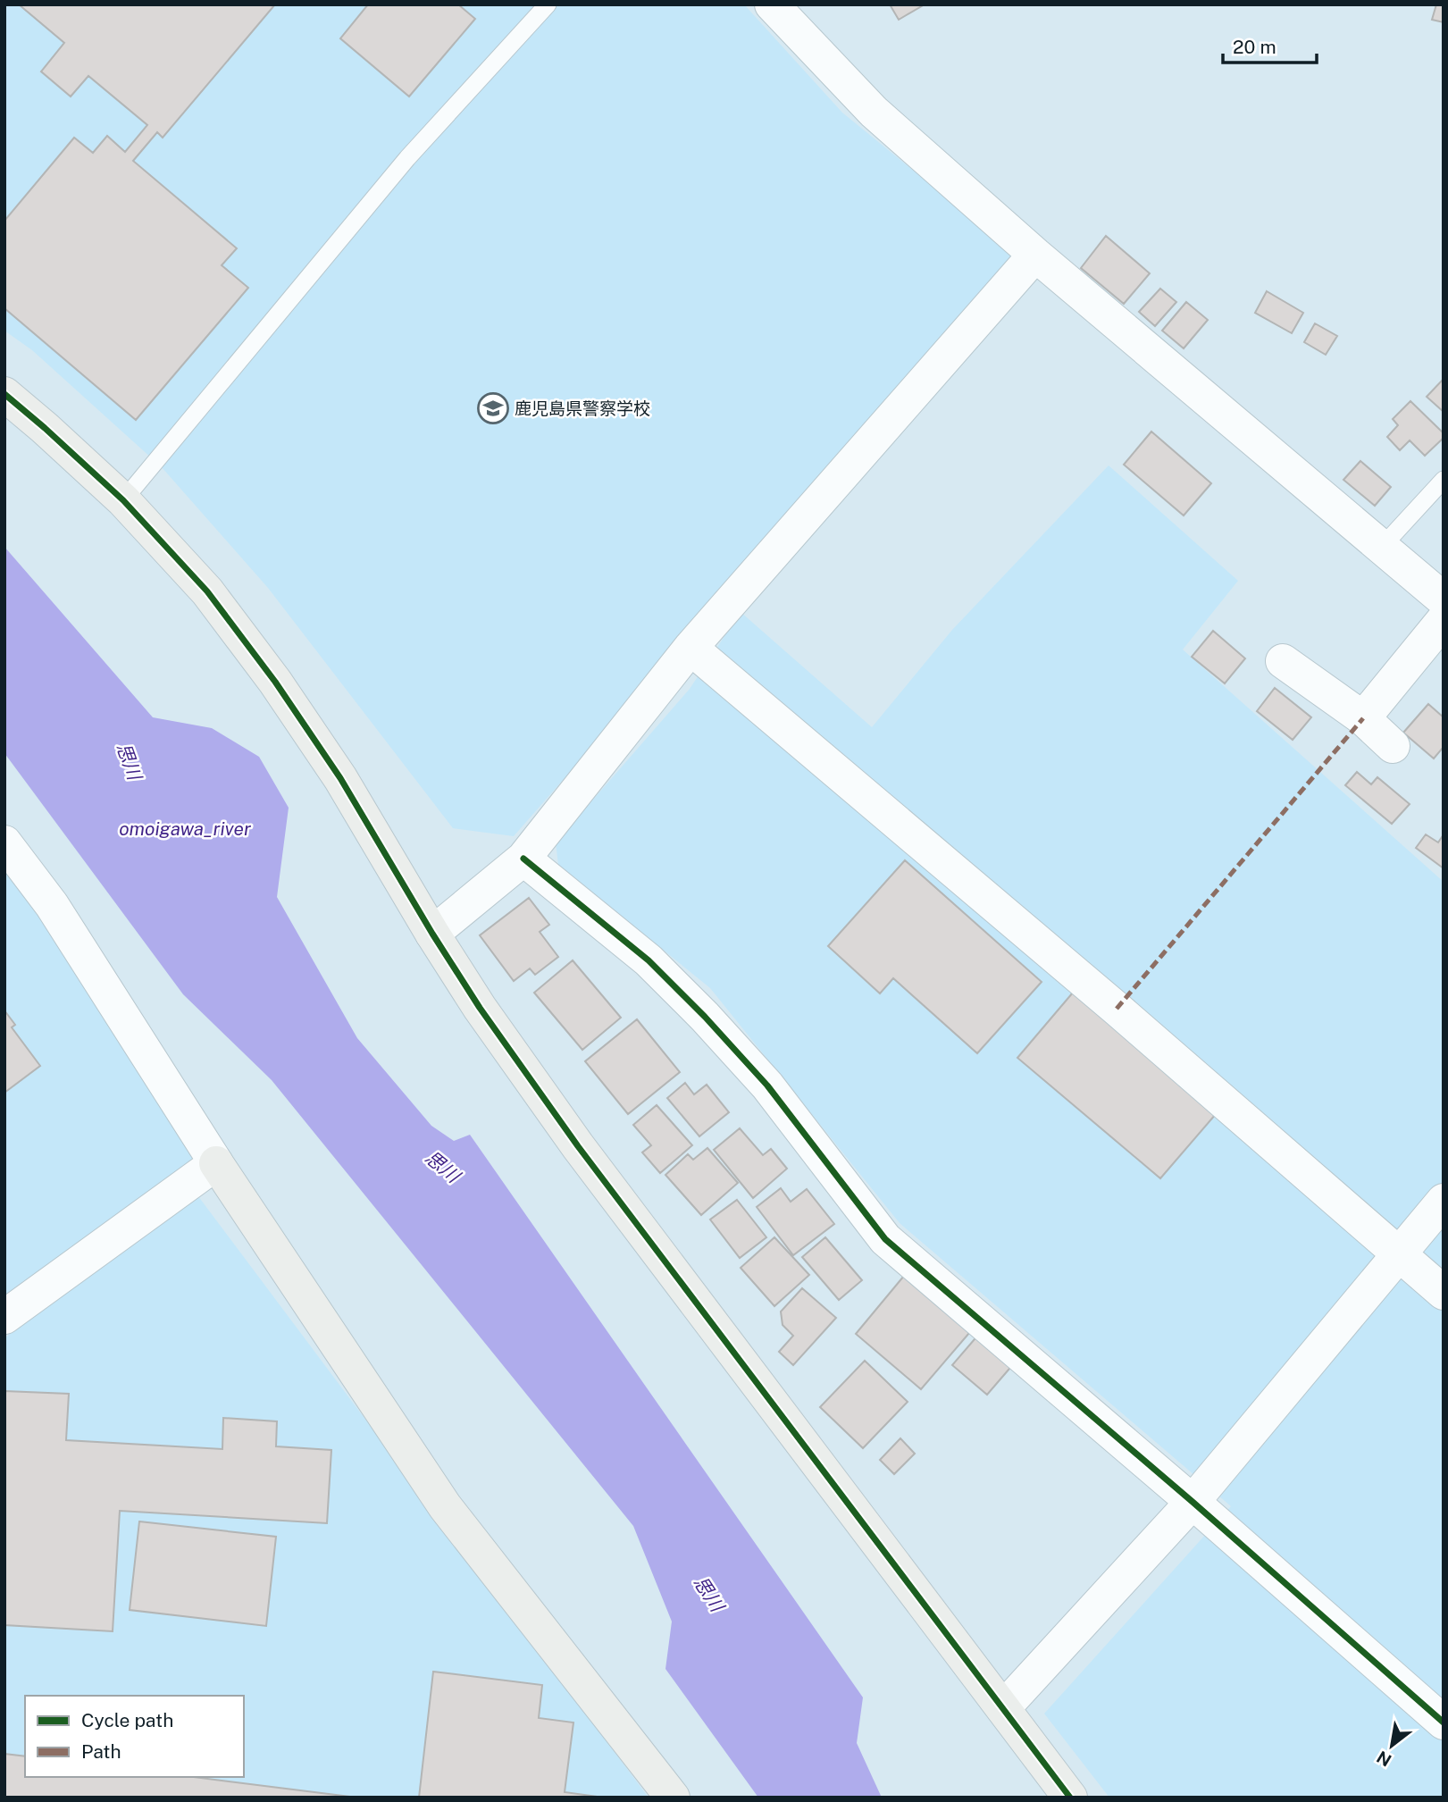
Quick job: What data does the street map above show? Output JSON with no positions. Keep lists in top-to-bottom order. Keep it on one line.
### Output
{"water":["思川","omoigawa_river"],"places":{"school or university":["鹿児島県警察学校"]},"legend":["Cycle path","Path"],"scale_bar":"20 m","north":"bottom left"}
